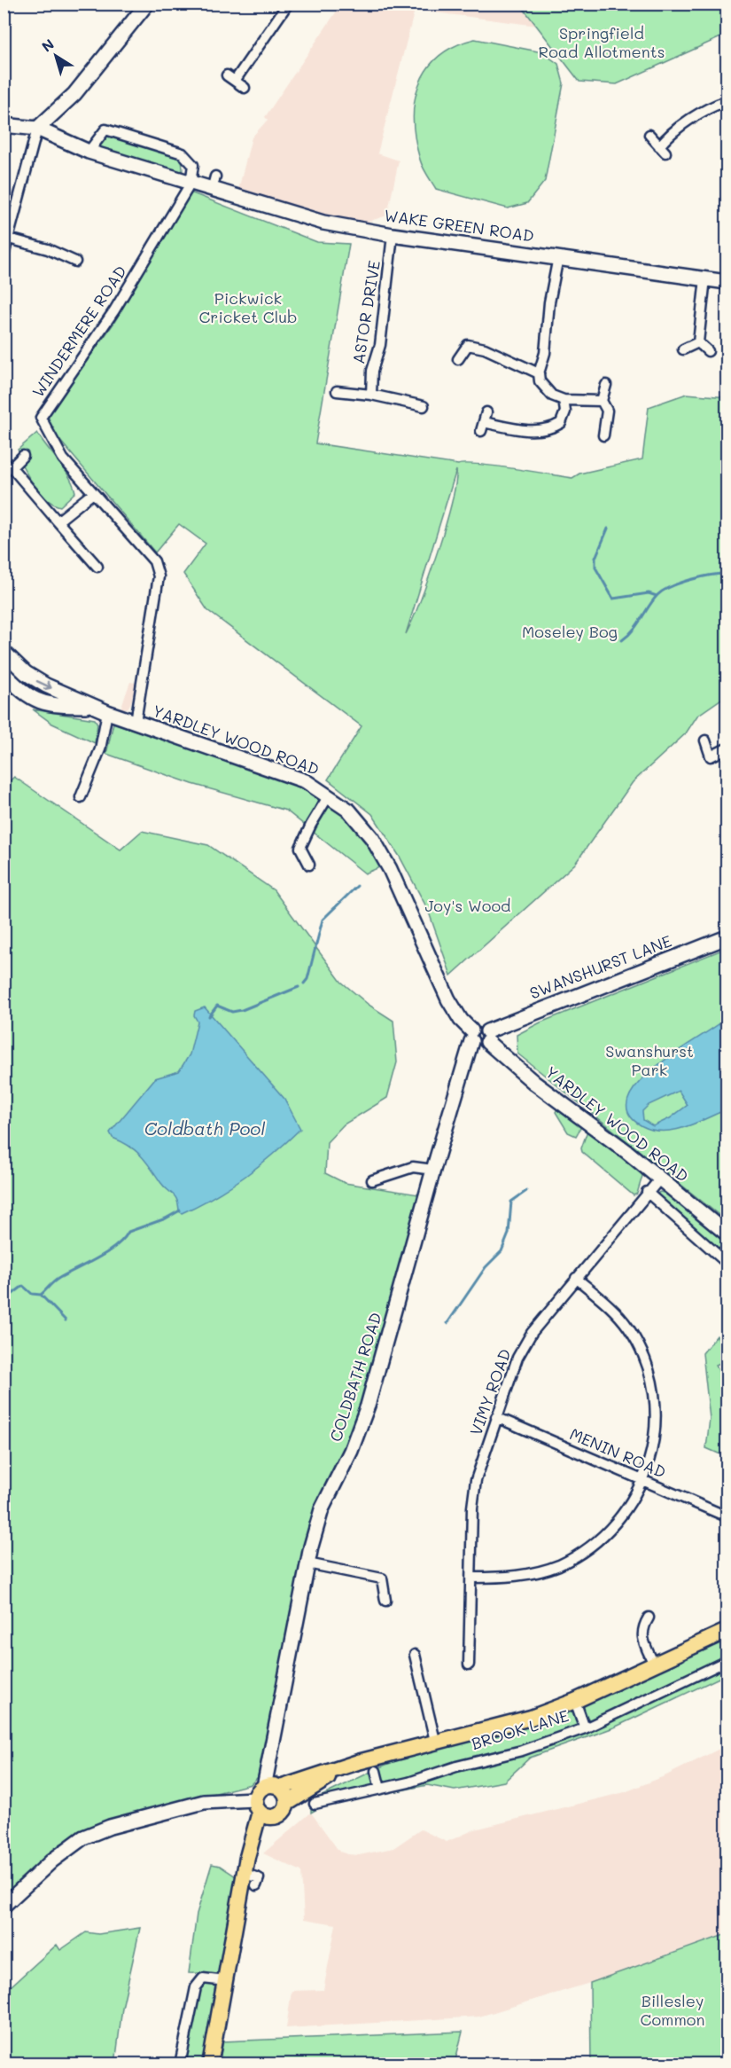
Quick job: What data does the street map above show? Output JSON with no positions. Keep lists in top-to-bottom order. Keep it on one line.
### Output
{"streets":{"main road":["BROOK LANE"],"street":["WAKE GREEN ROAD","ASTOR DRIVE","WINDERMERE ROAD","YARDLEY WOOD ROAD","SWANSHURST LANE","COLDBATH ROAD","VIMY ROAD","MENIN ROAD"]},"crossings":[["WAKE GREEN ROAD","ASTOR DRIVE"],["WAKE GREEN ROAD","WINDERMERE ROAD"],["WINDERMERE ROAD","YARDLEY WOOD ROAD"],["YARDLEY WOOD ROAD","SWANSHURST LANE"],["YARDLEY WOOD ROAD","COLDBATH ROAD"],["YARDLEY WOOD ROAD","VIMY ROAD"],["COLDBATH ROAD","BROOK LANE"],["VIMY ROAD","MENIN ROAD"]],"water":["Coldbath Pool"],"parks":["Springfield Road Allotments","Pickwick Cricket Club","Moseley Bog","Joy's Wood","Swanshurst Park","Billesley Common"],"north":"top left"}
